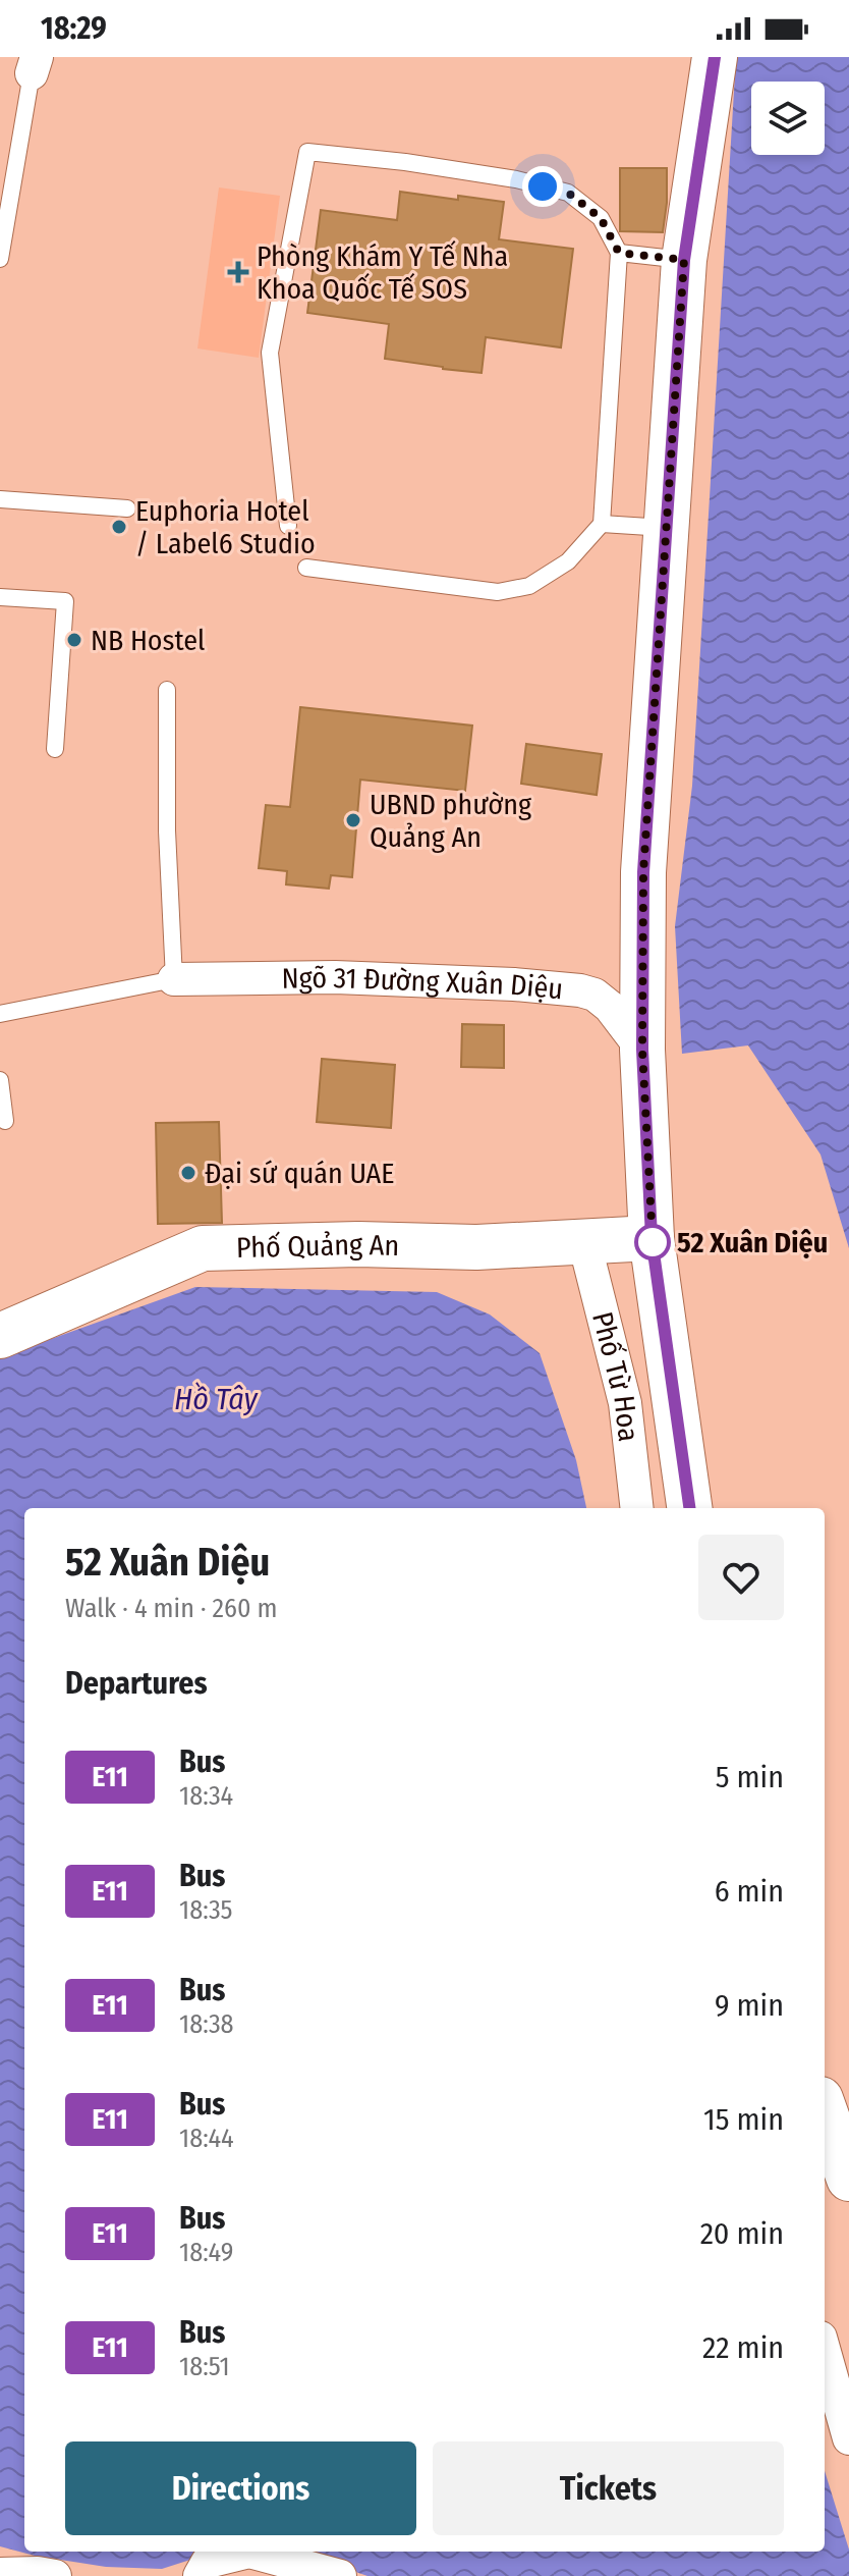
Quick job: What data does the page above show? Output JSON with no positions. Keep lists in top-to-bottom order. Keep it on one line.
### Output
{"streets":{"street":["Ngõ 31 Đường Xuân Diệu","Phố Quảng An","Phố Từ Hoa"]},"crossings":[["Phố Quảng An","Phố Từ Hoa"]],"water":["Hồ Tây"],"places":{"health":["Phòng Khám Y Tế Nha Khoa Quốc Tế SOS"],"other":["Euphoria Hotel / Label6 Studio","NB Hostel","UBND phường Quảng An","Đại sứ quán UAE","52 Xuân Diệu"]},"lines":["bus line E11"],"page":{"status":"18:29","heading":[["52 Xuân Diệu","Walk · 4 min · 260 m"],"Departures"],"list":[{"mark":"E11","name":"Bus","note":"18:34","value":"5 min"},{"mark":"E11","name":"Bus","note":"18:35","value":"6 min"},{"mark":"E11","name":"Bus","note":"18:38","value":"9 min"},{"mark":"E11","name":"Bus","note":"18:44","value":"15 min"},{"mark":"E11","name":"Bus","note":"18:49","value":"20 min"},{"mark":"E11","name":"Bus","note":"18:51","value":"22 min"}],"buttons":["Directions","Tickets"]}}
